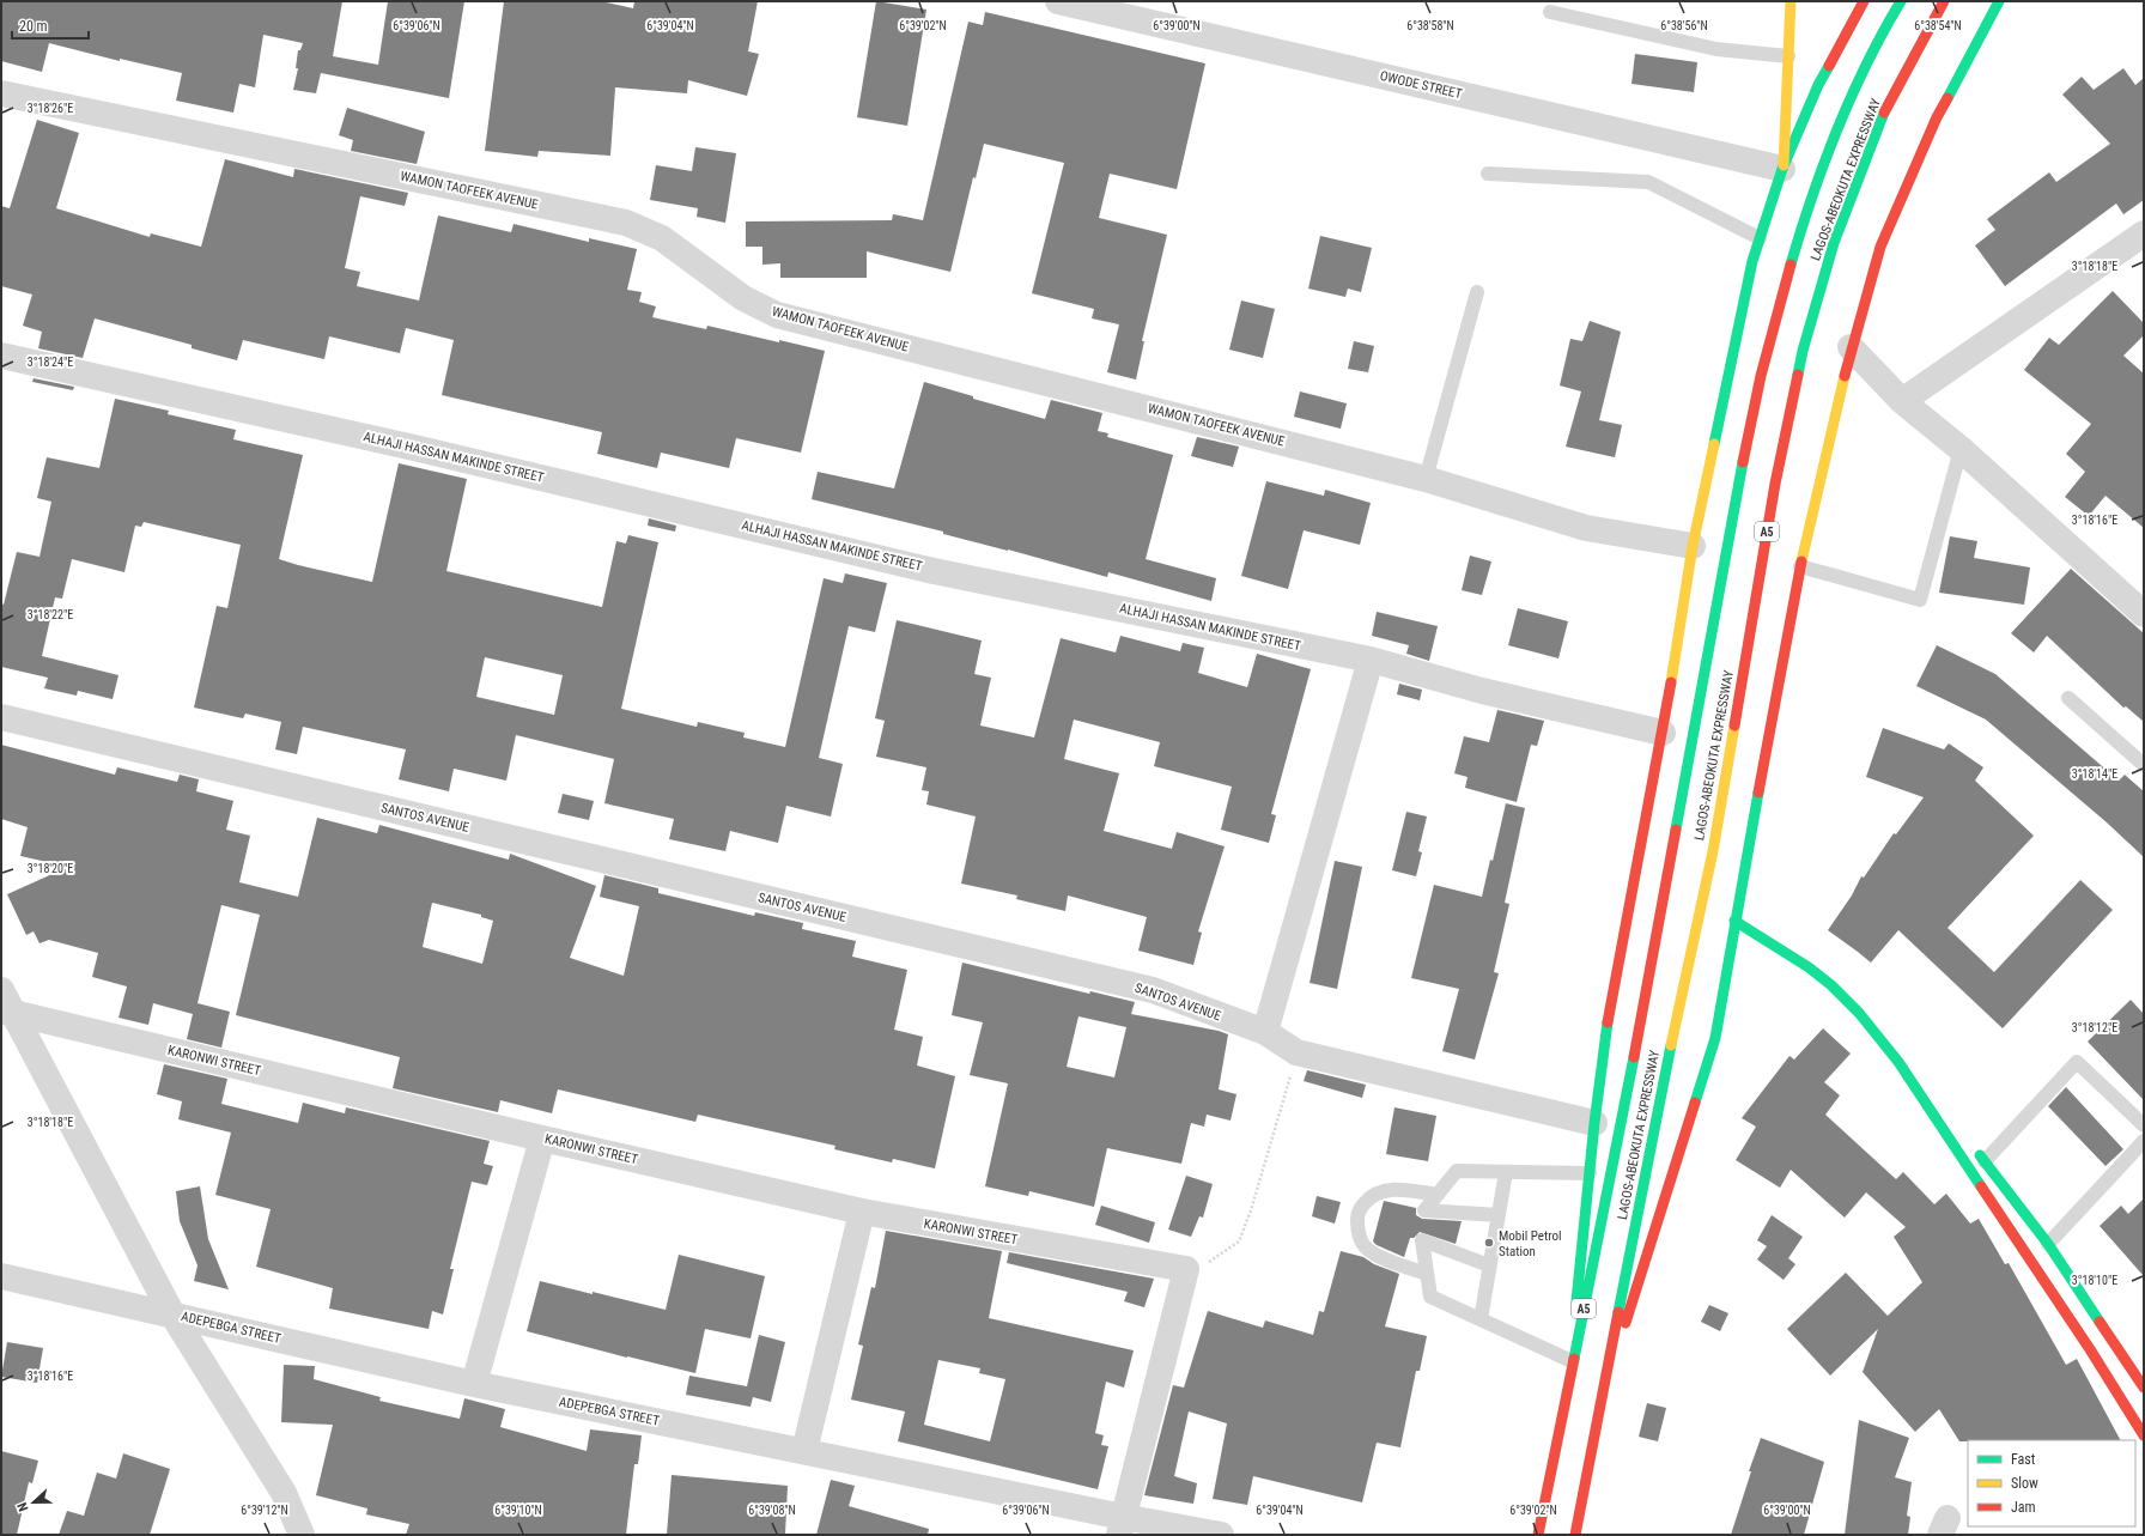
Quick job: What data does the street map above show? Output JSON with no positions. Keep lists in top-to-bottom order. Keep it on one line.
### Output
{"streets":{"main road":["LAGOS-ABEOKUTA EXPRESSWAY","A5"],"street":["OWODE STREET","WAMON TAOFEEK AVENUE","ALHAJI HASSAN MAKINDE STREET","SANTOS AVENUE","KARONWI STREET","ADEPEBGA STREET"]},"places":["Mobil Petrol Station"],"legend":["Fast","Slow","Jam"],"scale_bar":"20 m","north":"left","coordinates":["6°39'06\"N","6°39'04\"N","6°39'02\"N","6°39'00\"N","6°38'58\"N","6°38'56\"N","6°38'54\"N","3°18'26\"E","3°18'18\"E","3°18'24\"E","3°18'16\"E","3°18'22\"E","3°18'14\"E","3°18'20\"E","3°18'12\"E","3°18'10\"E","6°39'12\"N","6°39'10\"N","6°39'08\"N"]}
